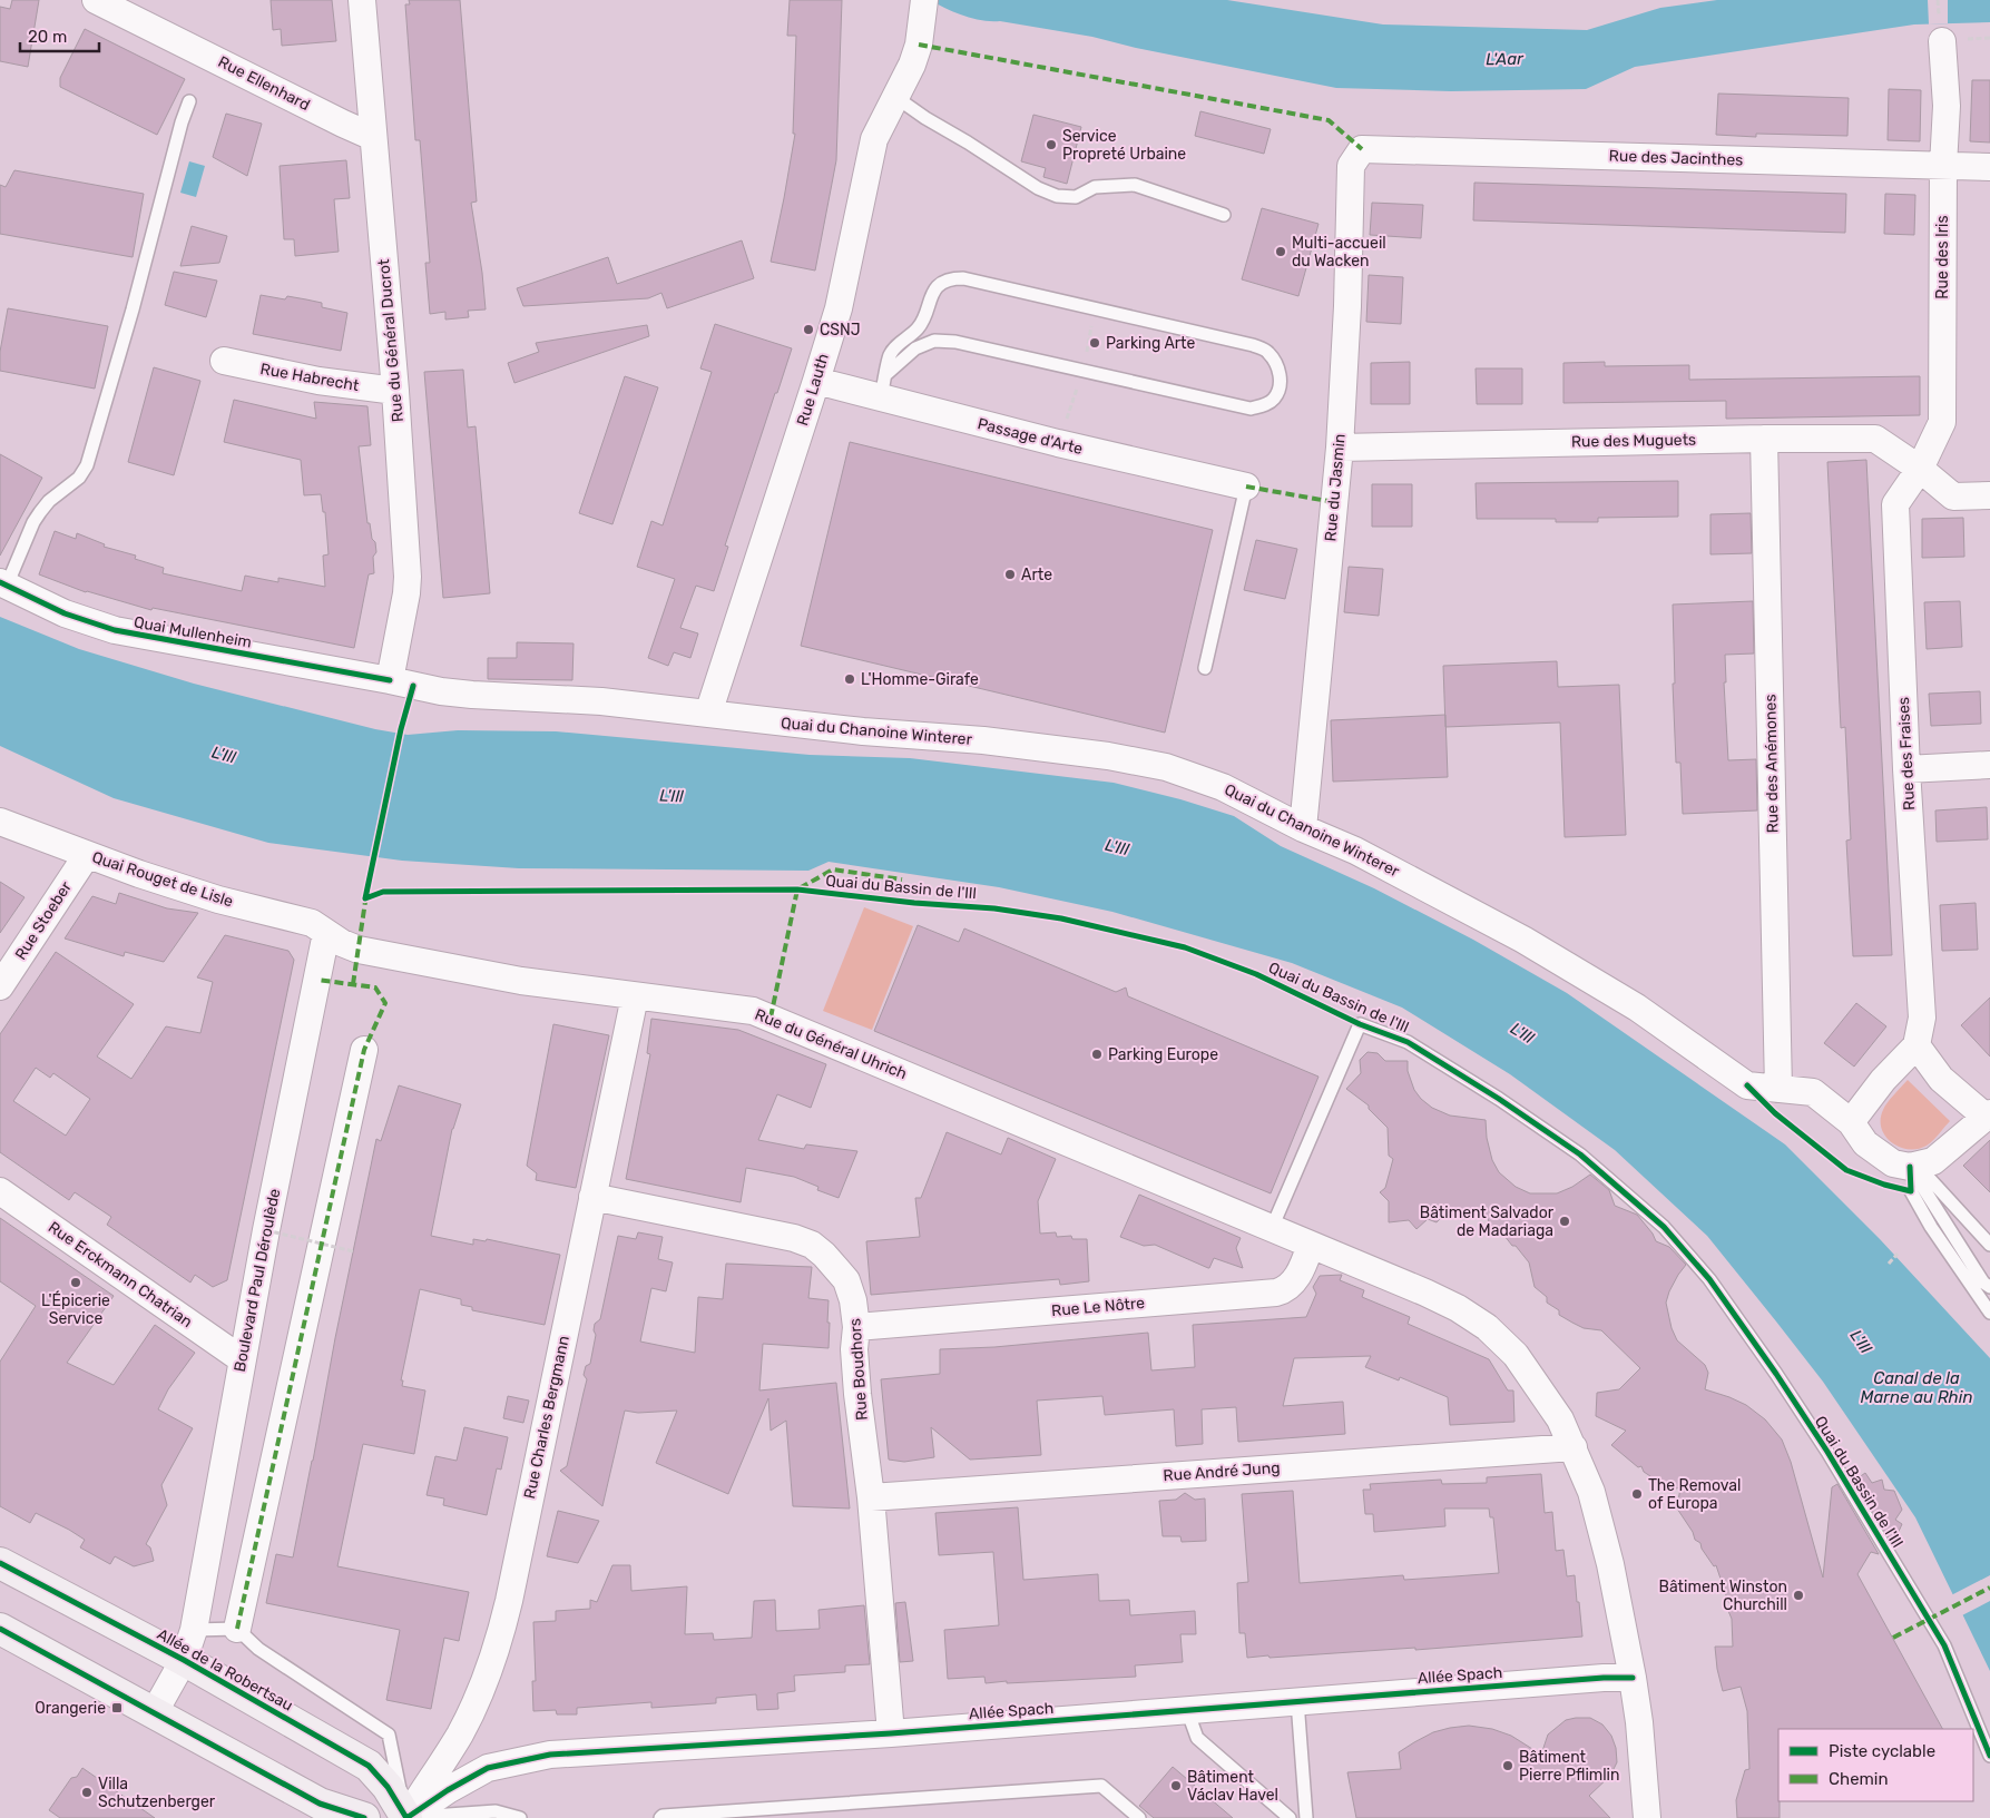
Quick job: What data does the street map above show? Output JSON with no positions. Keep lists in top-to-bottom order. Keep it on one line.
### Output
{"streets":{"main road":["Allée de la Robertsau"],"street":["Rue Ellenhard","Rue des Jacinthes","Rue des Iris","Rue du Général Ducrot","Rue Habrecht","Rue Lauth","Passage d'Arte","Rue des Muguets","Rue du Jasmin","Quai Mullenheim","Quai du Chanoine Winterer","Rue des Fraises","Rue des Anémones","Quai Rouget de Lisle","Rue Stoeber","Rue du Général Uhrich","Rue Erckmann Chatrian","Boulevard Paul Déroulède","Rue Le Nôtre","Rue Boudhors","Rue Charles Bergmann","Rue André Jung","Allée Spach"],"lane":["Quai du Bassin de l'Ill"]},"crossings":[["Rue Ellenhard","Rue du Général Ducrot"],["Rue des Jacinthes","Rue des Iris"],["Rue des Jacinthes","Rue du Jasmin"],["Rue des Iris","Rue des Muguets"],["Rue des Iris","Rue des Fraises"],["Rue du Général Ducrot","Rue Habrecht"],["Rue du Général Ducrot","Quai Mullenheim"],["Rue Lauth","Passage d'Arte"],["Rue Lauth","Quai Mullenheim"],["Rue Lauth","Quai du Chanoine Winterer"],["Rue des Muguets","Rue du Jasmin"],["Rue des Muguets","Rue des Fraises"],["Rue des Muguets","Rue des Anémones"],["Rue du Jasmin","Quai du Chanoine Winterer"],["Quai Mullenheim","Quai du Chanoine Winterer"],["Quai du Chanoine Winterer","Rue des Anémones"],["Quai Rouget de Lisle","Rue Stoeber"],["Quai Rouget de Lisle","Rue du Général Uhrich"],["Quai Rouget de Lisle","Boulevard Paul Déroulède"],["Rue du Général Uhrich","Boulevard Paul Déroulède"],["Rue du Général Uhrich","Rue Le Nôtre"],["Rue du Général Uhrich","Rue Charles Bergmann"],["Rue du Général Uhrich","Rue André Jung"],["Rue du Général Uhrich","Allée Spach"],["Rue Erckmann Chatrian","Boulevard Paul Déroulède"],["Boulevard Paul Déroulède","Allée de la Robertsau"],["Rue Le Nôtre","Rue Boudhors"],["Rue Boudhors","Rue Charles Bergmann"],["Rue Boudhors","Rue André Jung"],["Rue Boudhors","Allée Spach"],["Rue Charles Bergmann","Allée de la Robertsau"],["Rue Charles Bergmann","Allée Spach"],["Allée de la Robertsau","Allée Spach"]],"water":["L'Aar","L'Ill","Canal de la Marne au Rhin"],"places":{"other":["Service Propreté Urbaine","Multi-accueil du Wacken","CSNJ","Parking Arte","Arte","L'Homme-Girafe","Parking Europe","Bâtiment Salvador de Madariaga","L'Épicerie Service","The Removal of Europa","Bâtiment Winston Churchill","Bâtiment Pierre Pflimlin","Bâtiment Václav Havel","Villa Schutzenberger"],"transit":["Orangerie"]},"legend":["Piste cyclable","Chemin"],"scale_bar":"20 m"}
